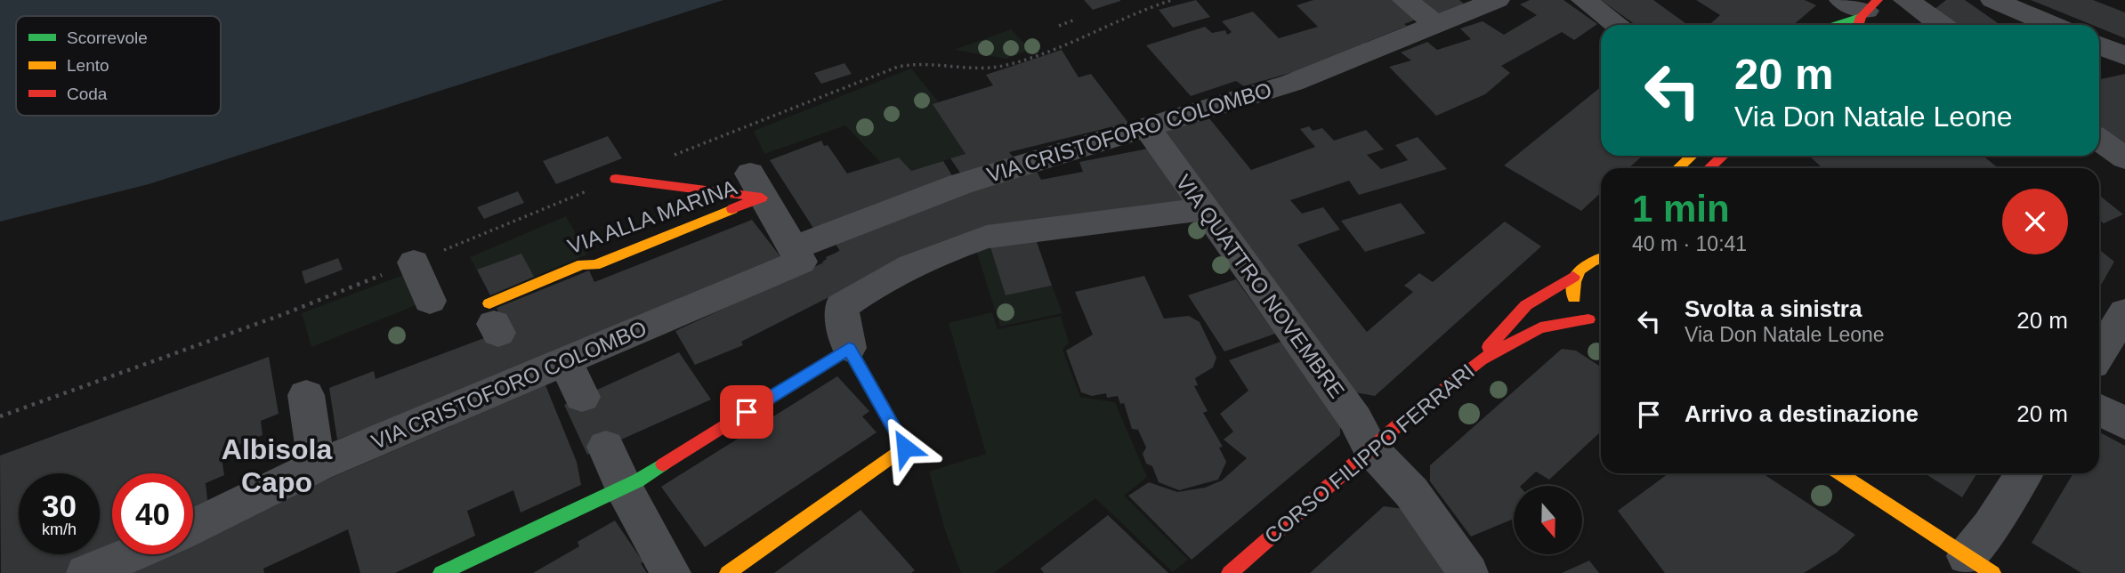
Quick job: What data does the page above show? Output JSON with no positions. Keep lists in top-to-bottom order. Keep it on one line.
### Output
{"streets":{"street":["VIA CRISTOFORO COLOMBO","VIA ALLA MARINA","VIA QUATTRO NOVEMBRE","CORSO FILIPPO FERRARI"]},"crossings":[["VIA CRISTOFORO COLOMBO","VIA QUATTRO NOVEMBRE"],["VIA QUATTRO NOVEMBRE","CORSO FILIPPO FERRARI"]],"districts":["Albisola Capo"],"legend":["Scorrevole","Lento","Coda"],"north":"bottom","page":{"turn":["20 m","Via Don Natale Leone"],"heading":["1 min","40 m · 10:41"],"list":[{"name":"Svolta a sinistra","note":"Via Don Natale Leone","value":"20 m"},{"name":"Arrivo a destinazione","value":"20 m"}],"speed":"30 km/h","limit":"40"}}
